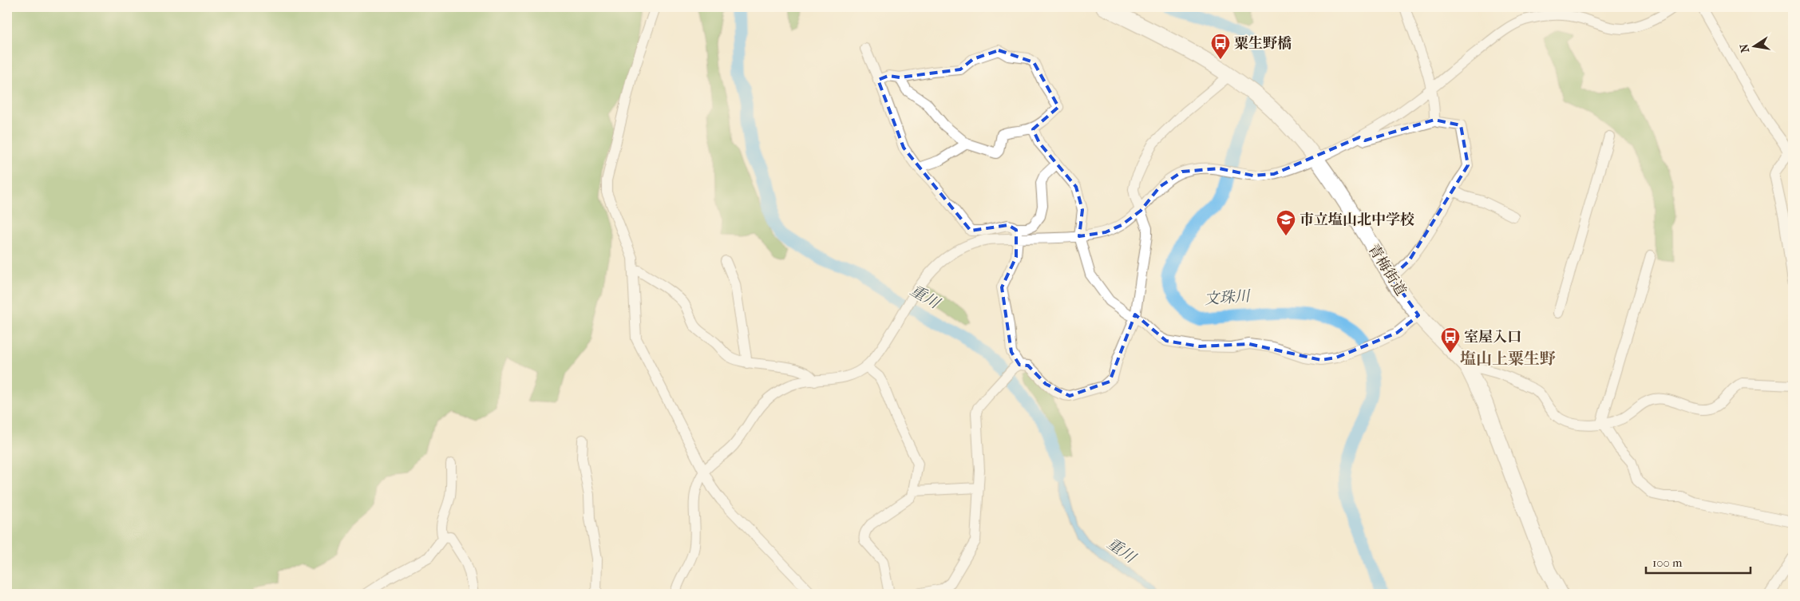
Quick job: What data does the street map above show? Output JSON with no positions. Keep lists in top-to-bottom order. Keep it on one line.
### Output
{"streets":{"highway":["青梅街道"]},"districts":["塩山上粟生野"],"water":["重川","文珠川"],"places":{"bus stop":["粟生野橋","室屋入口"],"school or university":["市立塩山北中学校"]},"scale_bar":"100 m","north":"left"}
